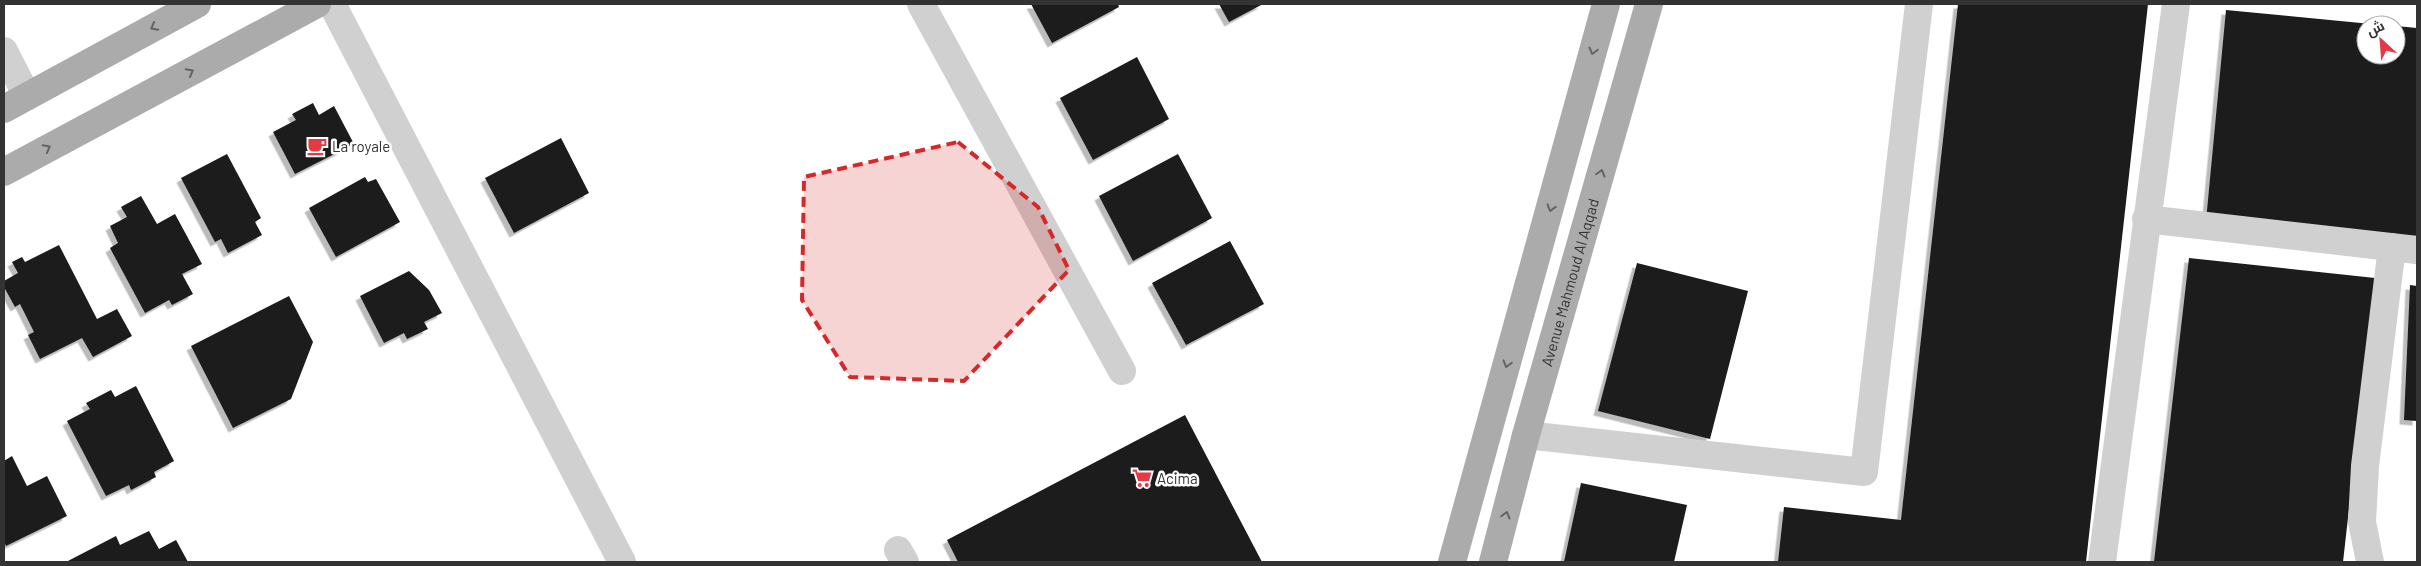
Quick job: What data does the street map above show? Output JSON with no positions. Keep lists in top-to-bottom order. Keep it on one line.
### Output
{"streets":{"main road":["Avenue Mahmoud Al Aqqad"]},"places":{"cafe":["La royale"],"supermarket":["Acima"]},"north":"top left"}
